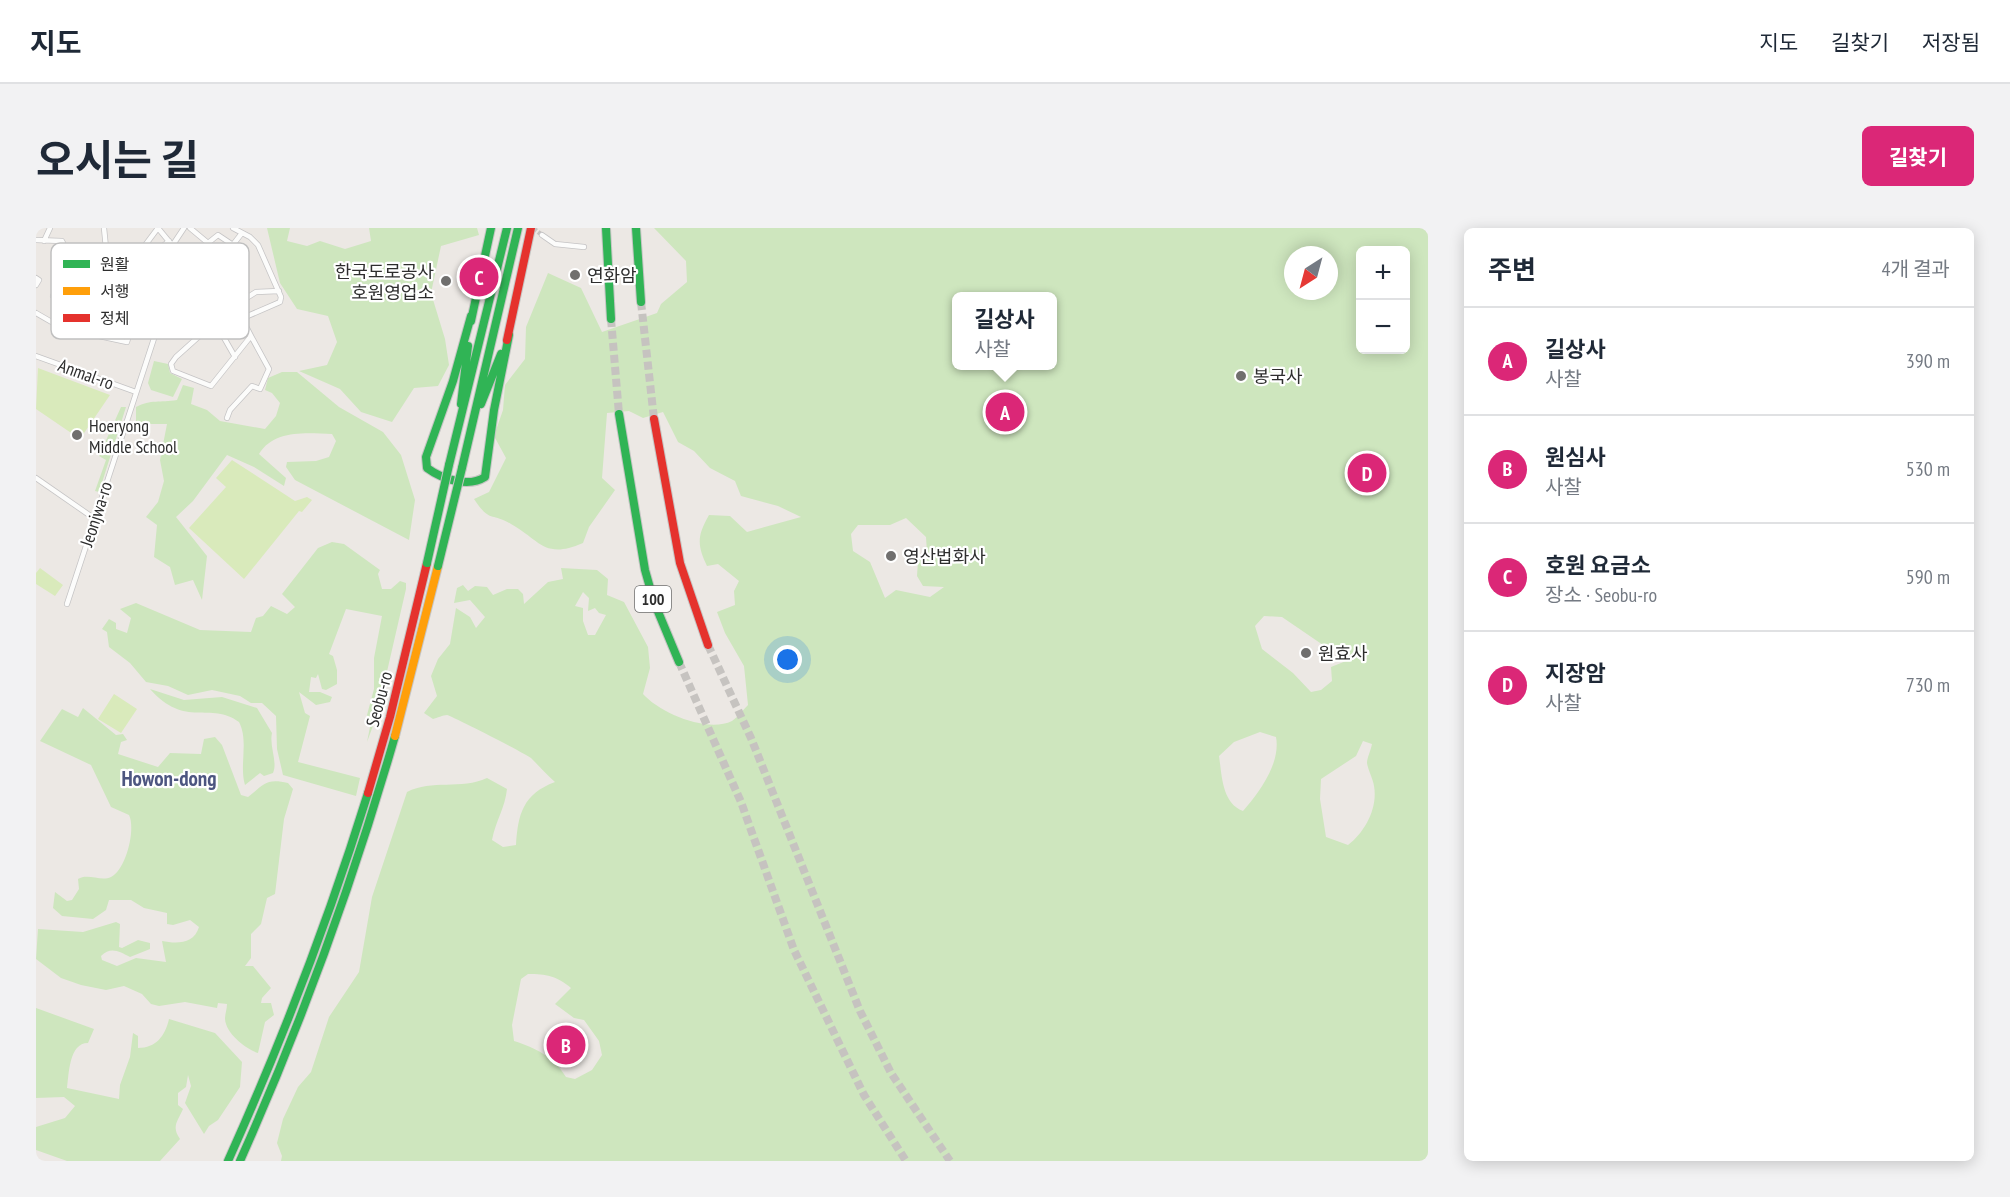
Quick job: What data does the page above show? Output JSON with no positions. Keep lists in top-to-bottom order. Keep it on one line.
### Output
{"streets":{"highway":["100","Seobu-ro"],"street":["Anmal-ro","Jeonjwa-ro"]},"crossings":[["Anmal-ro","Jeonjwa-ro"]],"districts":["Howon-dong"],"places":["연화암","한국도로공사 호원영업소","봉국사","Hoeryong Middle School","영산법화사","원효사"],"legend":["원활","서행","정체"],"north":"bottom left","page":{"header":"지도","nav":["지도","길찾기","저장됨"],"title":"오시는 길","buttons":"길찾기","heading":["주변","4개 결과"],"map_buttons":["+","−"],"pins":["C","A","D","B"],"popup":["길상사","사찰"],"list":[{"mark":"A","name":"길상사","note":"사찰","value":"390 m"},{"mark":"B","name":"원심사","note":"사찰","value":"530 m"},{"mark":"C","name":"호원 요금소","note":"장소 · Seobu-ro","value":"590 m"},{"mark":"D","name":"지장암","note":"사찰","value":"730 m"}]}}
